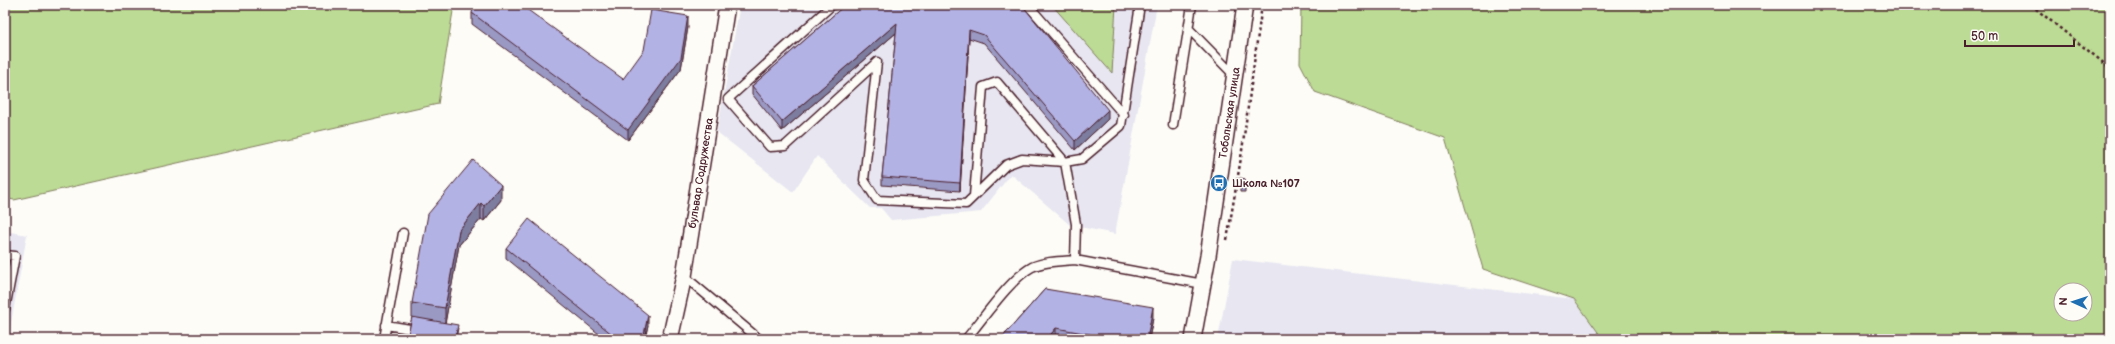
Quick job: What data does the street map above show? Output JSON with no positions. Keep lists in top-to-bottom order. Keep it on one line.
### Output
{"streets":{"street":["Тобольская улица","бульвар Содружества"]},"places":{"bus stop":["Школа №107"]},"scale_bar":"50 m","north":"left"}
